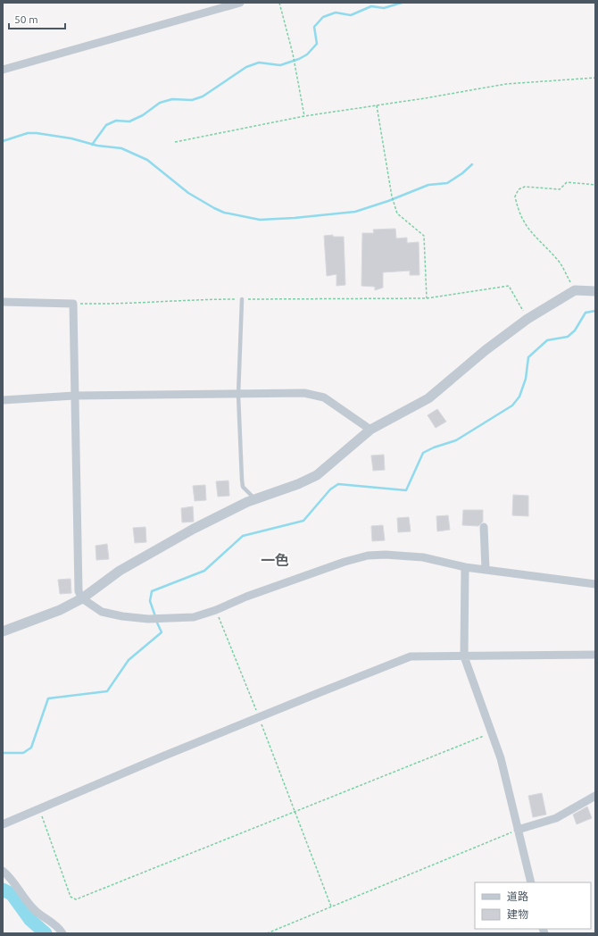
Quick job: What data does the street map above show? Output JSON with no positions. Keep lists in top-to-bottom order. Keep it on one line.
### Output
{"districts":["一色"],"legend":["道路","建物"],"scale_bar":"50 m"}
